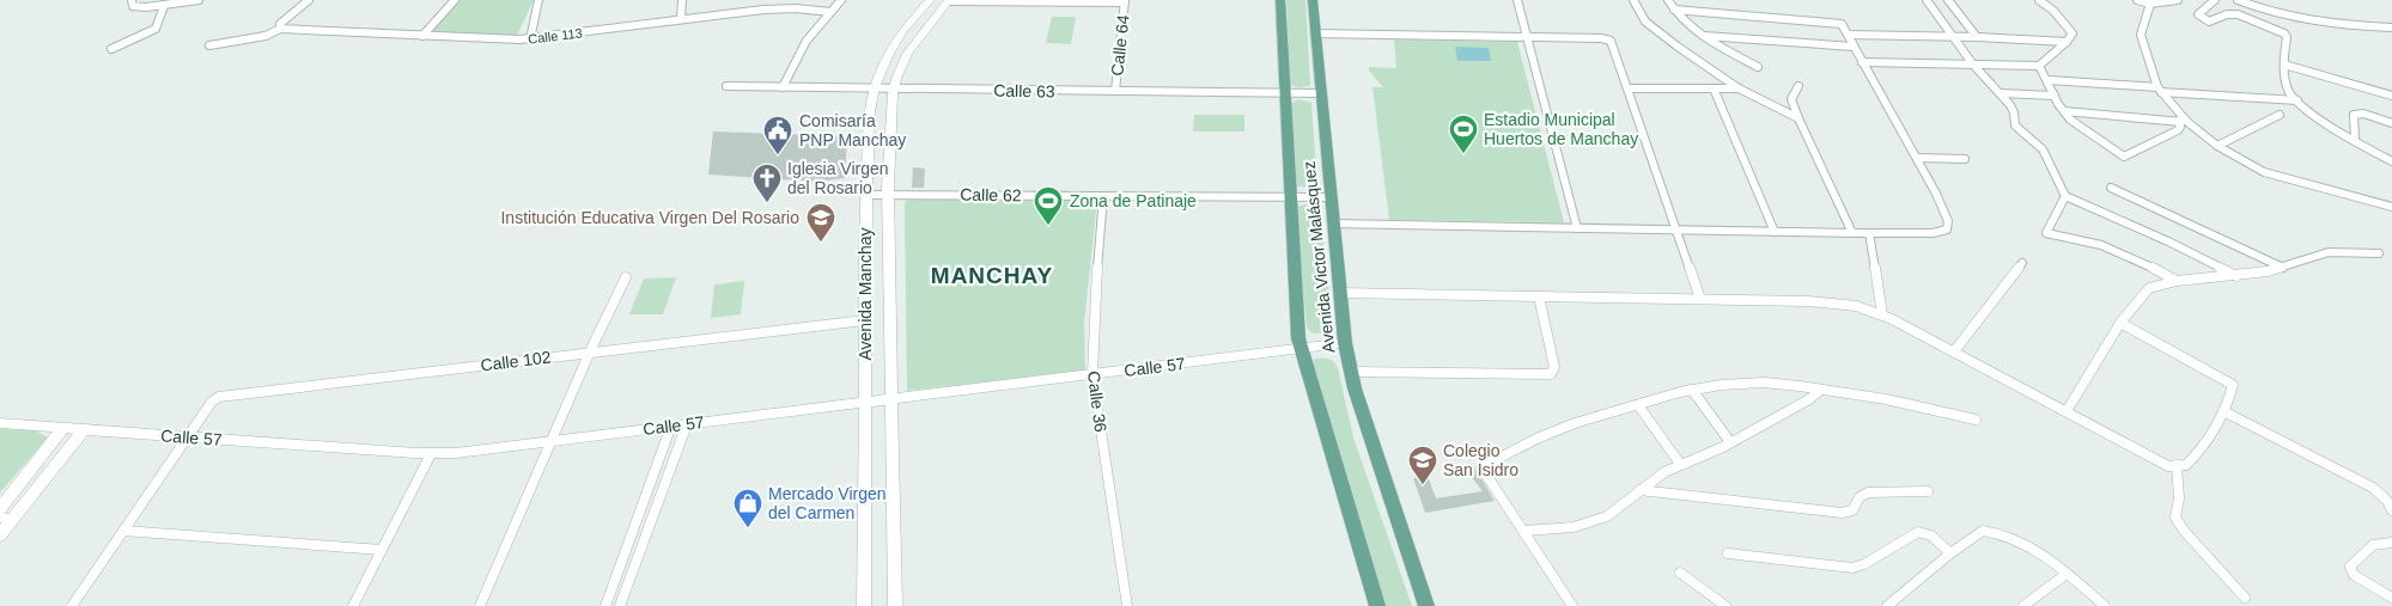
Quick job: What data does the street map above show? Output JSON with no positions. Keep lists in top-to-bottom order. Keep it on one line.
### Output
{"streets":{"main road":["Avenida Victor Malásquez"],"street":["Calle 113","Calle 64","Calle 63","Calle 62","Avenida Manchay","Calle 102","Calle 57","Calle 36"]},"crossings":[["Calle 64","Calle 63"],["Calle 63","Avenida Victor Malásquez"],["Calle 63","Avenida Manchay"],["Calle 62","Avenida Victor Malásquez"],["Calle 62","Avenida Manchay"],["Calle 62","Calle 36"],["Avenida Victor Malásquez","Calle 57"],["Avenida Manchay","Calle 102"],["Avenida Manchay","Calle 57"],["Calle 102","Calle 57"],["Calle 57","Calle 36"]],"districts":["MANCHAY"],"places":{"sports":["Estadio Municipal Huertos de Manchay","Zona de Patinaje"],"public building":["Comisaría PNP Manchay"],"church":["Iglesia Virgen del Rosario"],"school or university":["Institución Educativa Virgen Del Rosario","Colegio San Isidro"],"shop":["Mercado Virgen del Carmen"]}}
